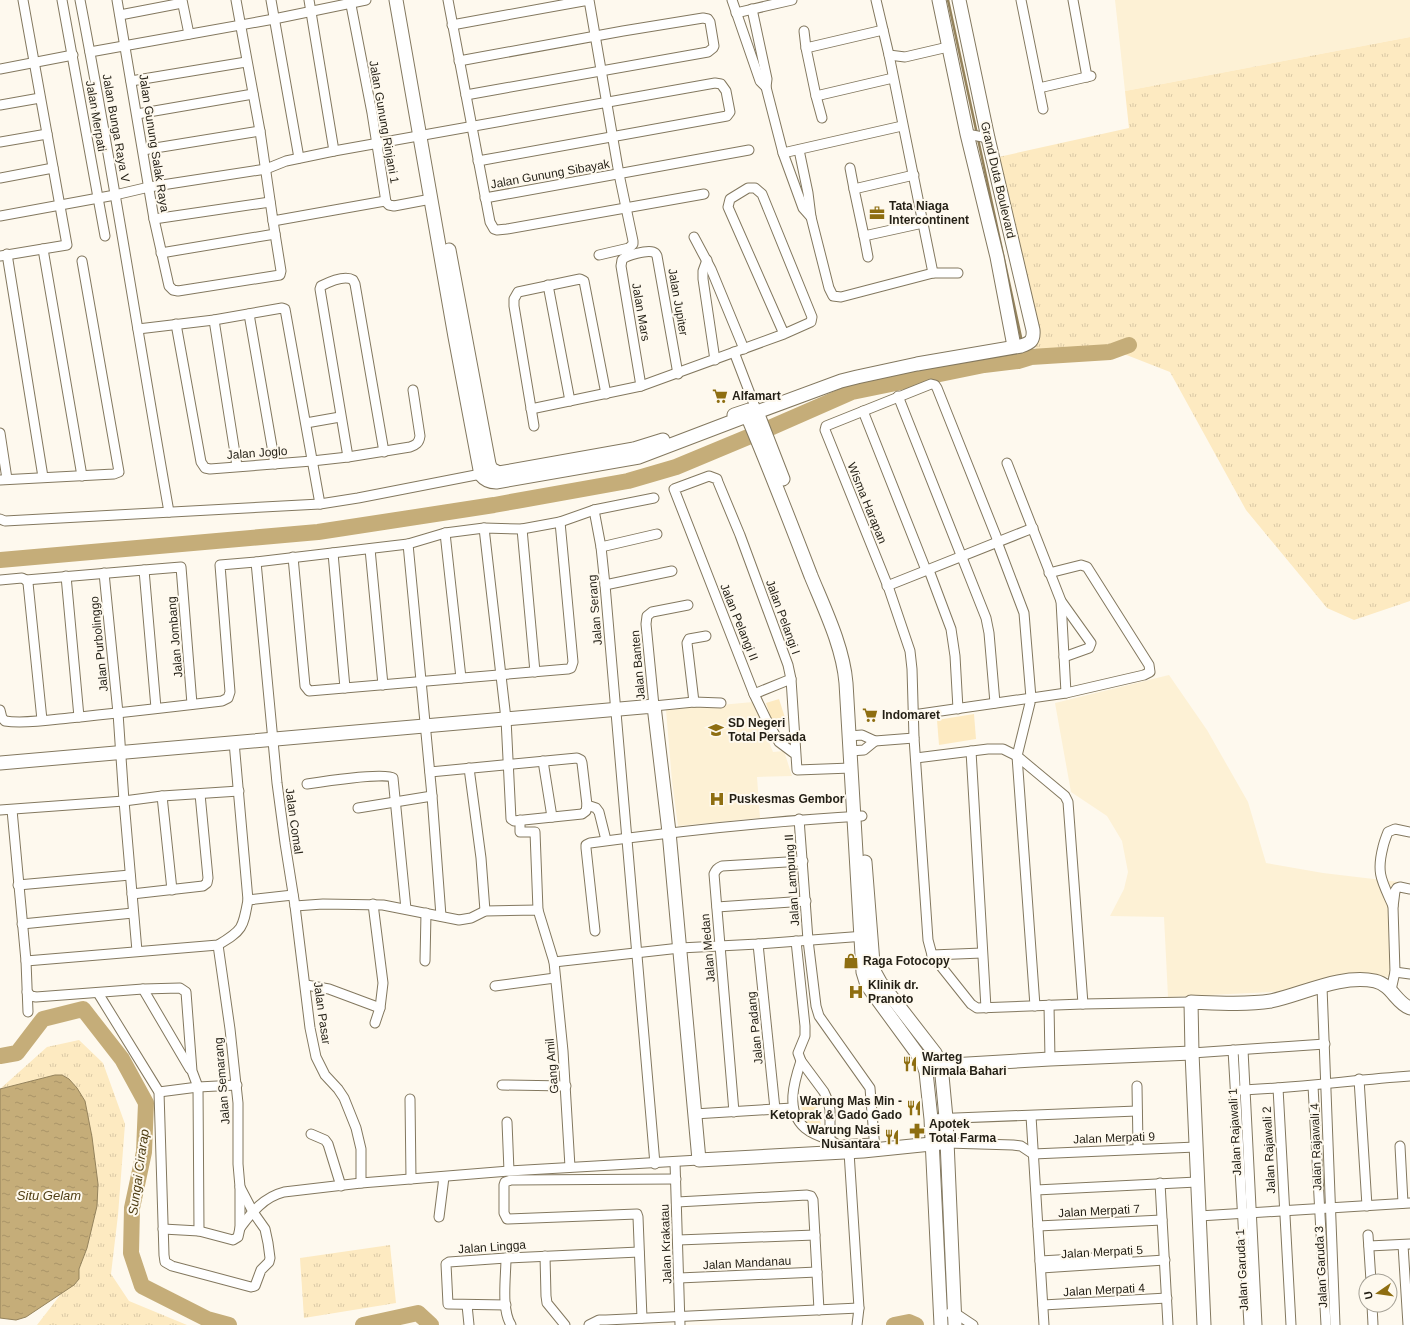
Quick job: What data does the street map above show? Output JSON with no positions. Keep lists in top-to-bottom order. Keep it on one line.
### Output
{"streets":{"street":["Jalan Merpati","Jalan Gunung Rinjani 1","Jalan Bunga Raya V","Jalan Gunung Salak Raya","Jalan Gunung Sibayak","Grand Duta Boulevard","Jalan Jupiter","Jalan Mars","Jalan Joglo","Wisma Harapan","Jalan Serang","Jalan Pelangi I","Jalan Pelangi II","Jalan Jombang","Jalan Purbolinggo","Jalan Banten","Jalan Comal","Jalan Lampung II","Jalan Medan","Jalan Pasar","Jalan Padang","Gang Amil","Jalan Semarang","Jalan Rajawali 1","Jalan Merpati 9","Jalan Rajawali 4","Jalan Rajawali 2","Jalan Merpati 7","Jalan Krakatau","Jalan Lingga","Jalan Merpati 5","Jalan Mandanau","Jalan Garuda 3","Jalan Garuda 1","Jalan Merpati 4"]},"crossings":[["Jalan Jupiter","Jalan Mars"],["Jalan Pelangi I","Jalan Pelangi II"],["Jalan Comal","Jalan Pasar"],["Jalan Lampung II","Jalan Medan"],["Jalan Rajawali 1","Jalan Garuda 1"],["Jalan Rajawali 4","Jalan Garuda 3"],["Jalan Krakatau","Jalan Mandanau"]],"water":["Sungai Cirarap","Situ Gelam"],"places":{"office":["Tata Niaga Intercontinent"],"supermarket":["Alfamart","Indomaret"],"school or university":["SD Negeri Total Persada"],"hospital":["Puskesmas Gembor","Klinik dr. Pranoto"],"shop":["Raga Fotocopy"],"restaurant":["Warteg Nirmala Bahari","Warung Mas Min - Ketoprak & Gado Gado","Warung Nasi Nusantara"],"pharmacy":["Apotek Total Farma"]},"north":"left"}
